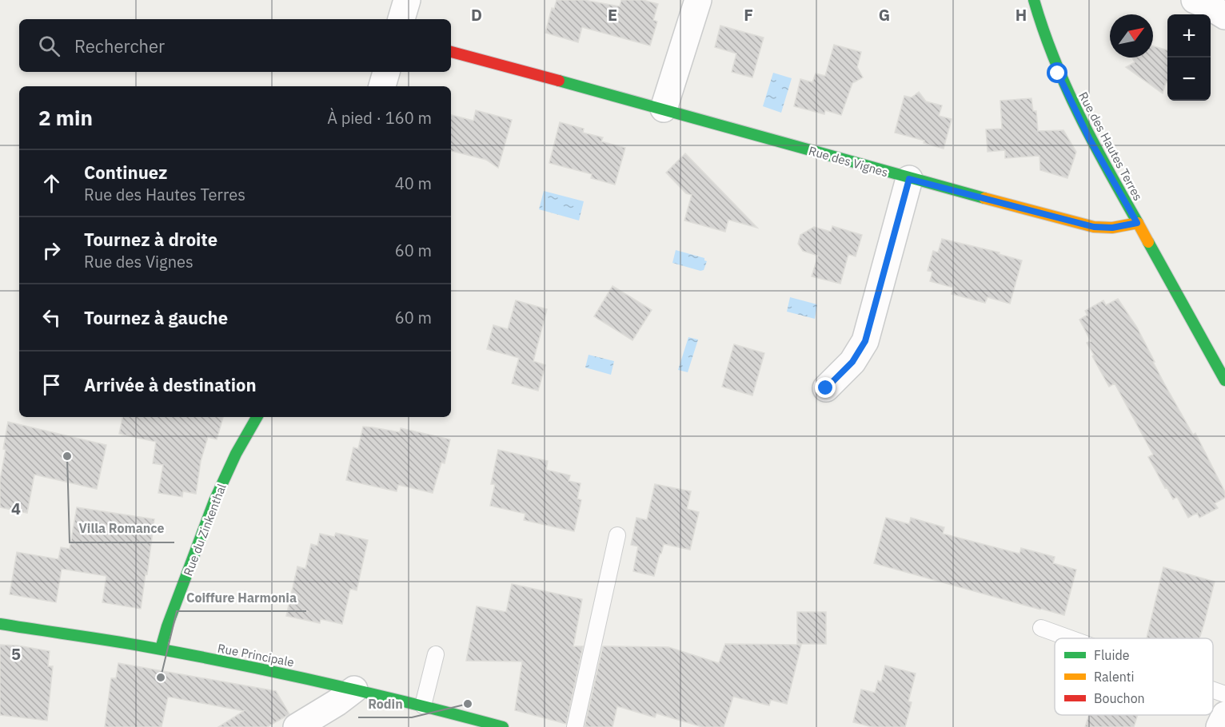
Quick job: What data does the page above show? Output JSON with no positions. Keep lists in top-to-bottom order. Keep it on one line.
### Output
{"streets":{"street":["Rue des Hautes Terres","Rue des Vignes","Rue du Zinkenthal","Rue Principale"]},"crossings":[["Rue des Hautes Terres","Rue des Vignes"],["Rue du Zinkenthal","Rue Principale"]],"places":["Villa Romance","Coiffure Harmonia","Rodin"],"legend":["Fluide","Ralenti","Bouchon"],"north":"top right","page":{"map_buttons":["+","−"],"search":"Rechercher","heading":["2 min","À pied · 160 m"],"list":[["Continuez","Rue des Hautes Terres","40 m"],["Tournez à droite","Rue des Vignes","60 m"],["Tournez à gauche","60 m"],"Arrivée à destination"]},"grid":{"columns":["D","E","F","G","H"],"rows":["4","5"]}}
